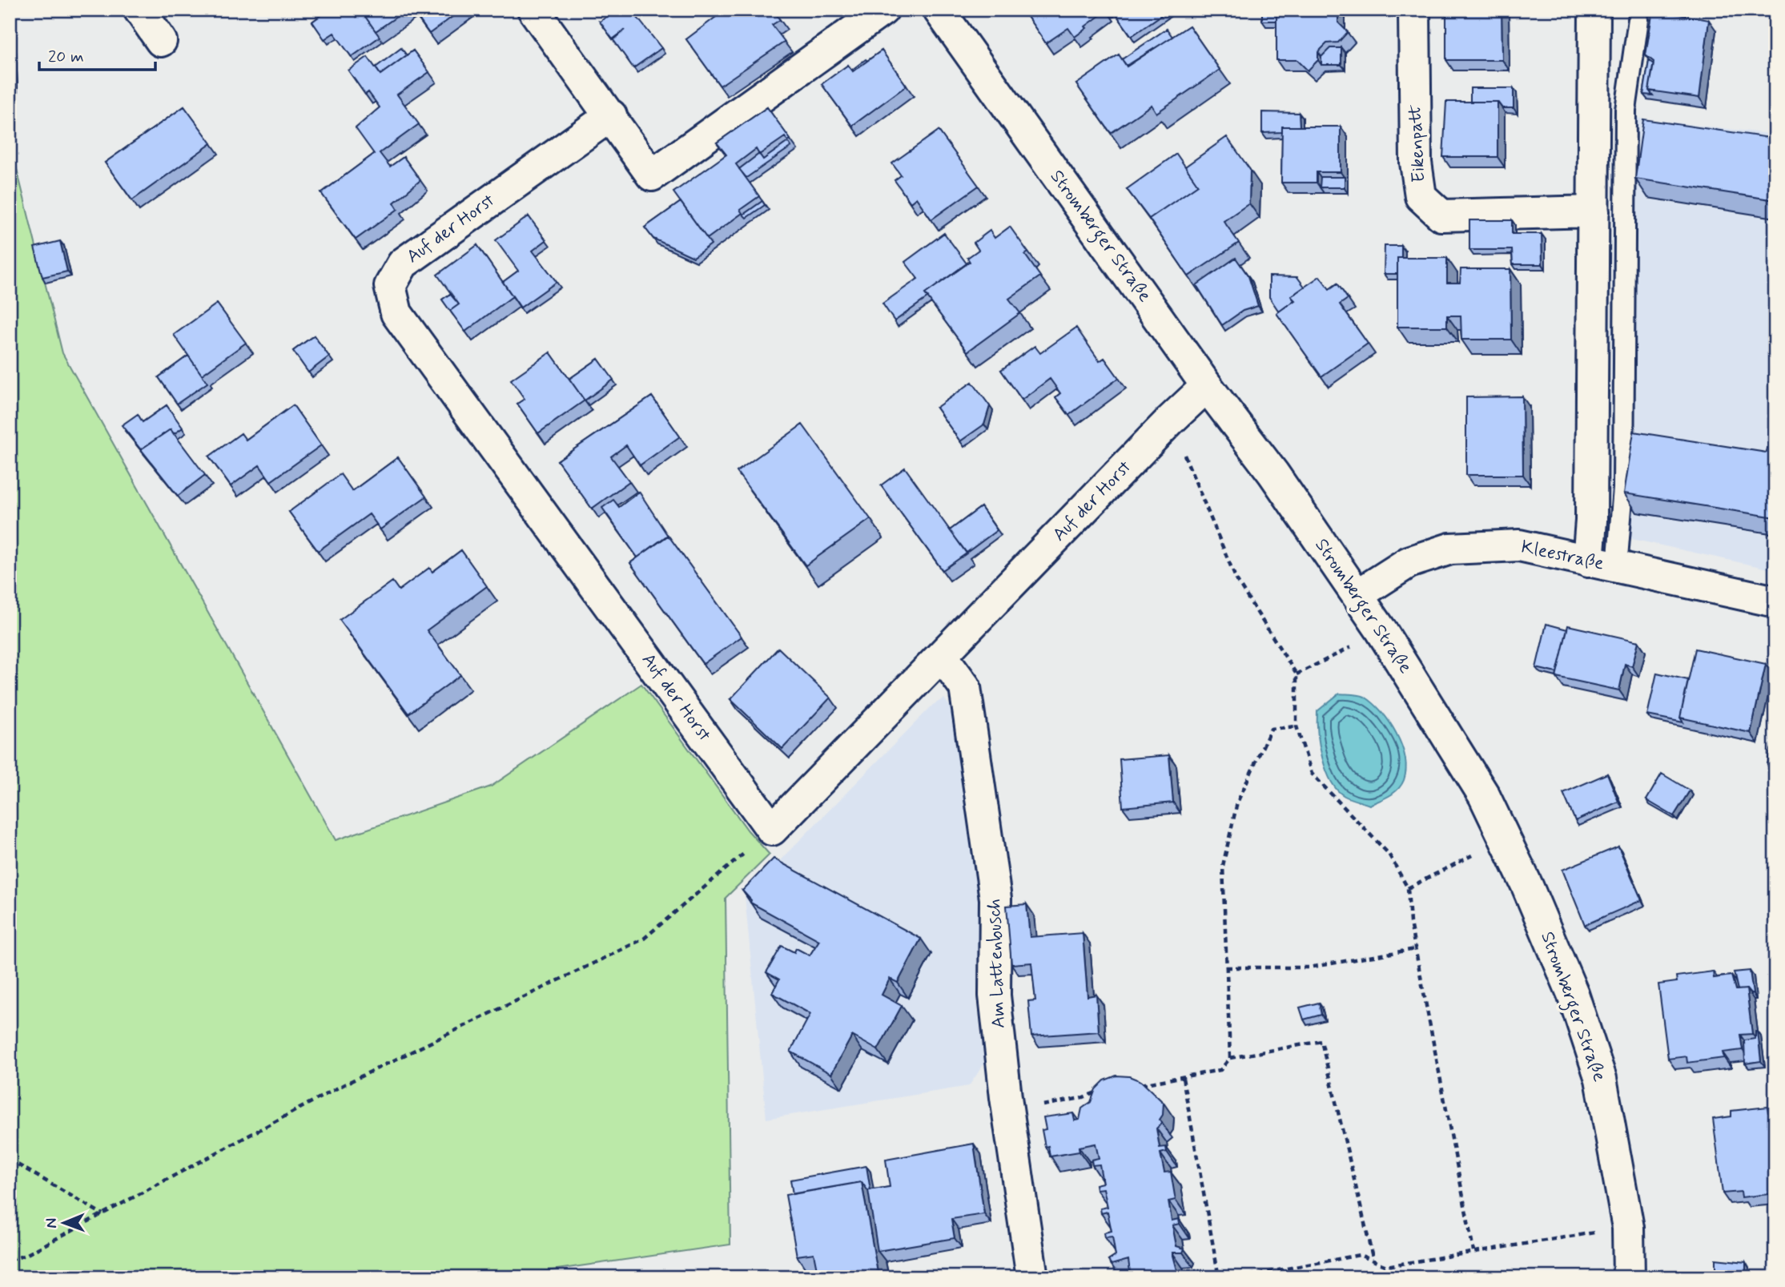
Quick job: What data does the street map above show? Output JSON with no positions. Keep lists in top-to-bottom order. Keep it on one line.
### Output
{"streets":{"street":["Eikenpatt","Auf der Horst","Stromberger Straße","Kleestraße","Am Lattenbusch"]},"crossings":[["Auf der Horst","Stromberger Straße"],["Auf der Horst","Am Lattenbusch"],["Stromberger Straße","Kleestraße"]],"scale_bar":"20 m","north":"left"}
